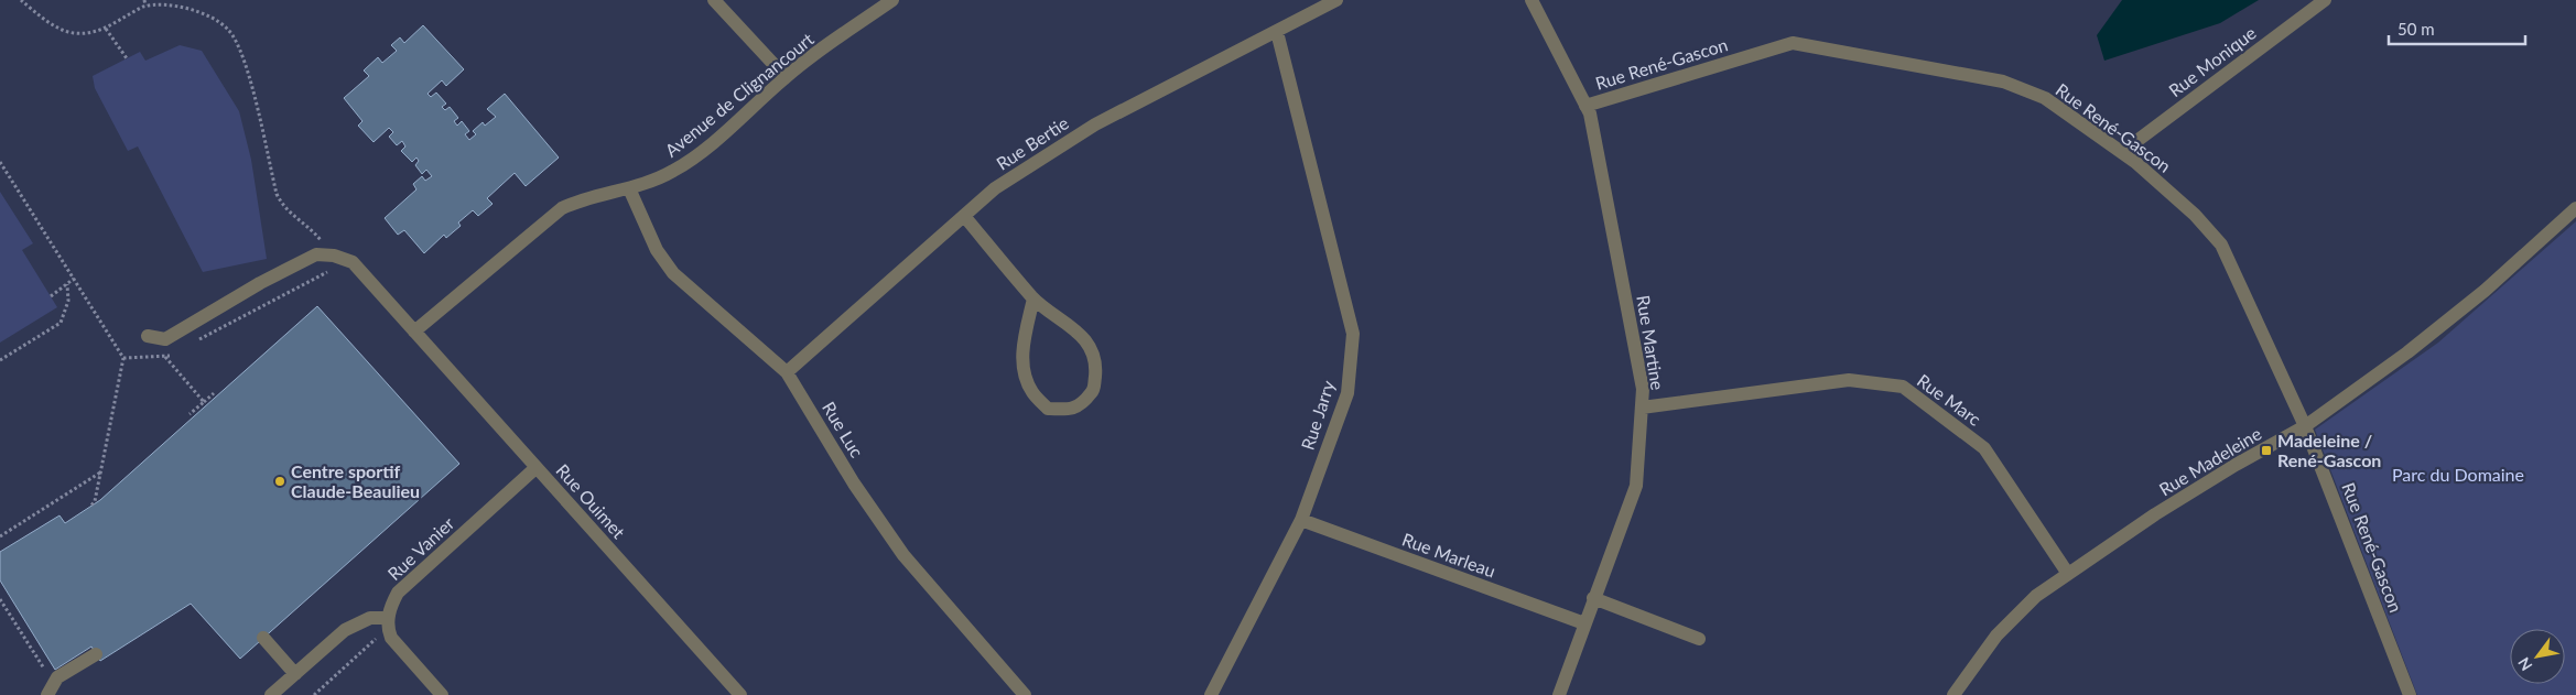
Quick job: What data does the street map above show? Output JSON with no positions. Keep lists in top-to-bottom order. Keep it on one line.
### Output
{"streets":{"street":["Rue Monique","Rue René-Gascon","Avenue de Clignancourt","Rue Bertie","Rue Martine","Rue Marc","Rue Jarry","Rue Luc","Rue Madeleine","Rue Ouimet","Rue Vanier","Rue Marleau"]},"crossings":[["Rue Monique","Rue René-Gascon"],["Rue René-Gascon","Rue Martine"],["Rue René-Gascon","Rue Madeleine"],["Avenue de Clignancourt","Rue Luc"],["Avenue de Clignancourt","Rue Ouimet"],["Rue Bertie","Rue Jarry"],["Rue Bertie","Rue Luc"],["Rue Martine","Rue Marc"],["Rue Martine","Rue Marleau"],["Rue Marc","Rue Madeleine"],["Rue Jarry","Rue Marleau"],["Rue Ouimet","Rue Vanier"]],"parks":["Parc du Domaine"],"places":{"transit":["Madeleine / René-Gascon"],"other":["Centre sportif Claude-Beaulieu"]},"scale_bar":"50 m","north":"bottom left"}
